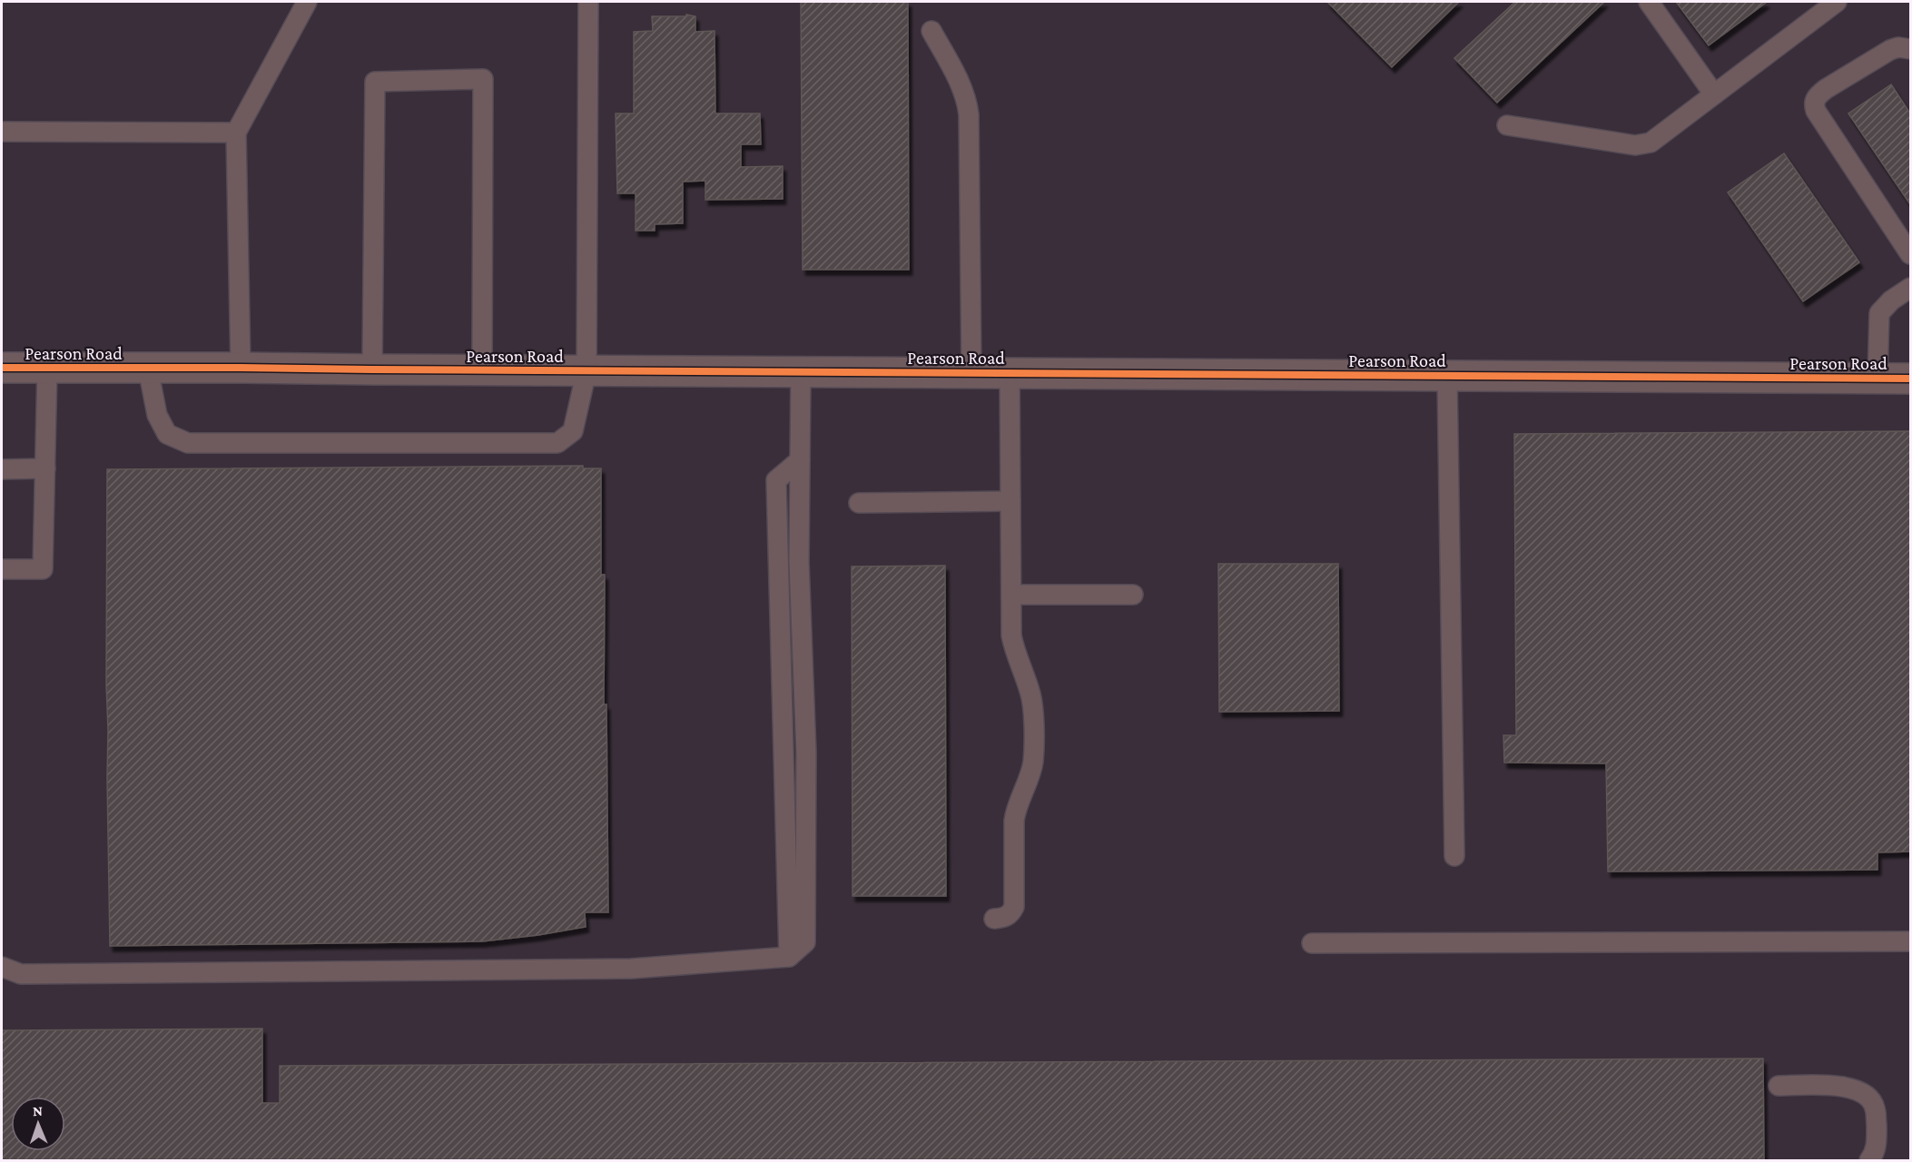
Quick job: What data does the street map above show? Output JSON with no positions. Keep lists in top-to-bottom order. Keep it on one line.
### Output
{"streets":{"street":["Pearson Road"]},"north":"top"}
